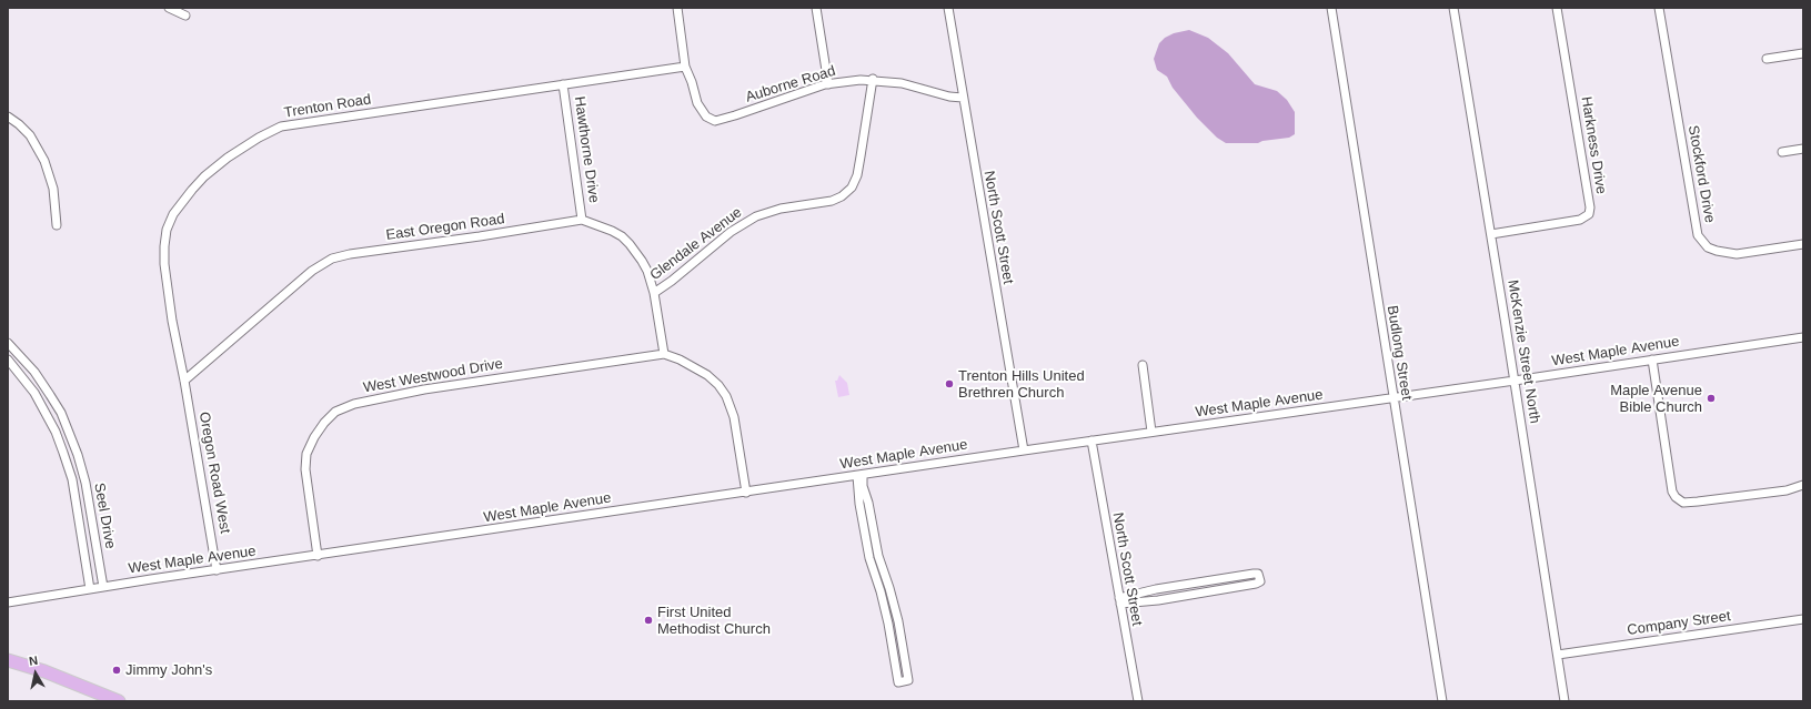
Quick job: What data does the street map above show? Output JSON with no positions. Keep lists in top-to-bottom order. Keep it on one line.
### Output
{"streets":{"street":["Auborne Road","Trenton Road","Harkness Drive","Hawthorne Drive","Stockford Drive","East Oregon Road","North Scott Street","Glendale Avenue","McKenzie Street North","West Maple Avenue","Budlong Street","West Westwood Drive","Oregon Road West","Seel Drive","Company Street"]},"crossings":[["Auborne Road","Trenton Road"],["Auborne Road","North Scott Street"],["Auborne Road","Glendale Avenue"],["Trenton Road","Hawthorne Drive"],["Trenton Road","East Oregon Road"],["Trenton Road","Oregon Road West"],["Harkness Drive","McKenzie Street North"],["Hawthorne Drive","East Oregon Road"],["East Oregon Road","Oregon Road West"],["North Scott Street","West Maple Avenue"],["McKenzie Street North","West Maple Avenue"],["McKenzie Street North","Company Street"],["West Maple Avenue","Budlong Street"],["West Maple Avenue","West Westwood Drive"],["West Maple Avenue","Oregon Road West"],["West Maple Avenue","Seel Drive"]],"places":["Trenton Hills United Brethren Church","Maple Avenue Bible Church","First United Methodist Church","Jimmy John's"],"north":"top"}
